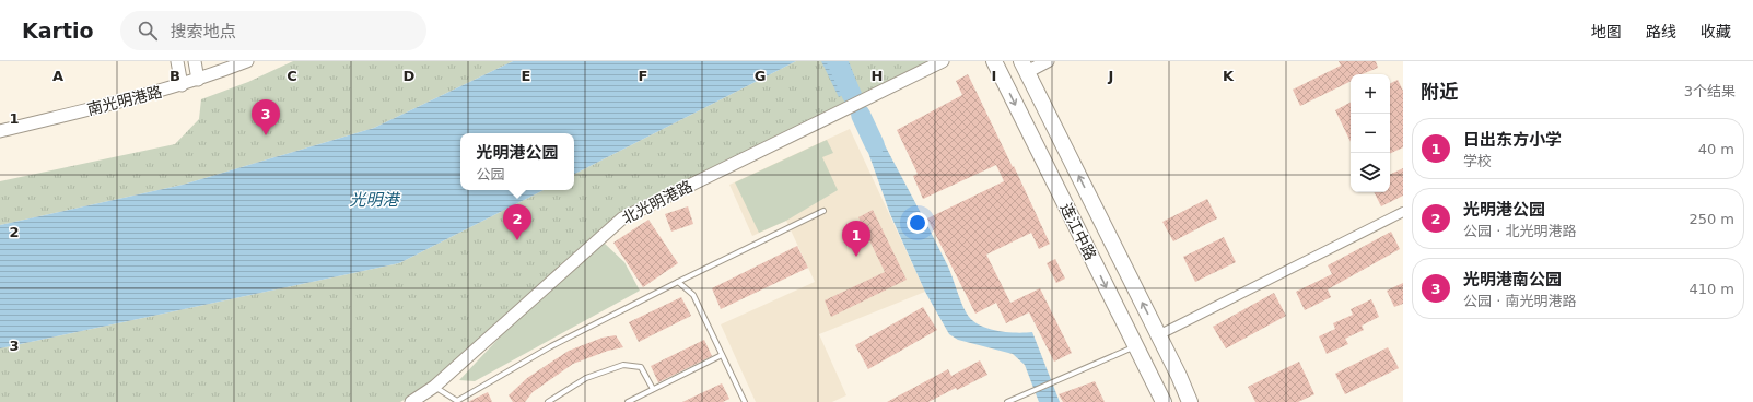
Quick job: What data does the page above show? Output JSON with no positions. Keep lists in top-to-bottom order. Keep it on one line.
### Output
{"streets":{"highway":["连江中路"],"street":["南光明港路","北光明港路"]},"water":["光明港"],"page":{"header":"Kartio","search":"搜索地点","nav":["地图","路线","收藏"],"heading":["附近","3个结果"],"map_buttons":["+","−"],"pins":["3","2","1"],"list":[{"mark":"1","name":"日出东方小学","note":"学校","value":"40 m"},{"mark":"2","name":"光明港公园","note":"公园 · 北光明港路","value":"250 m"},{"mark":"3","name":"光明港南公园","note":"公园 · 南光明港路","value":"410 m"}],"popup":["光明港公园","公园"]},"grid":{"columns":["A","B","C","D","E","F","G","H","I","J","K"],"rows":["1","2","3"]}}
